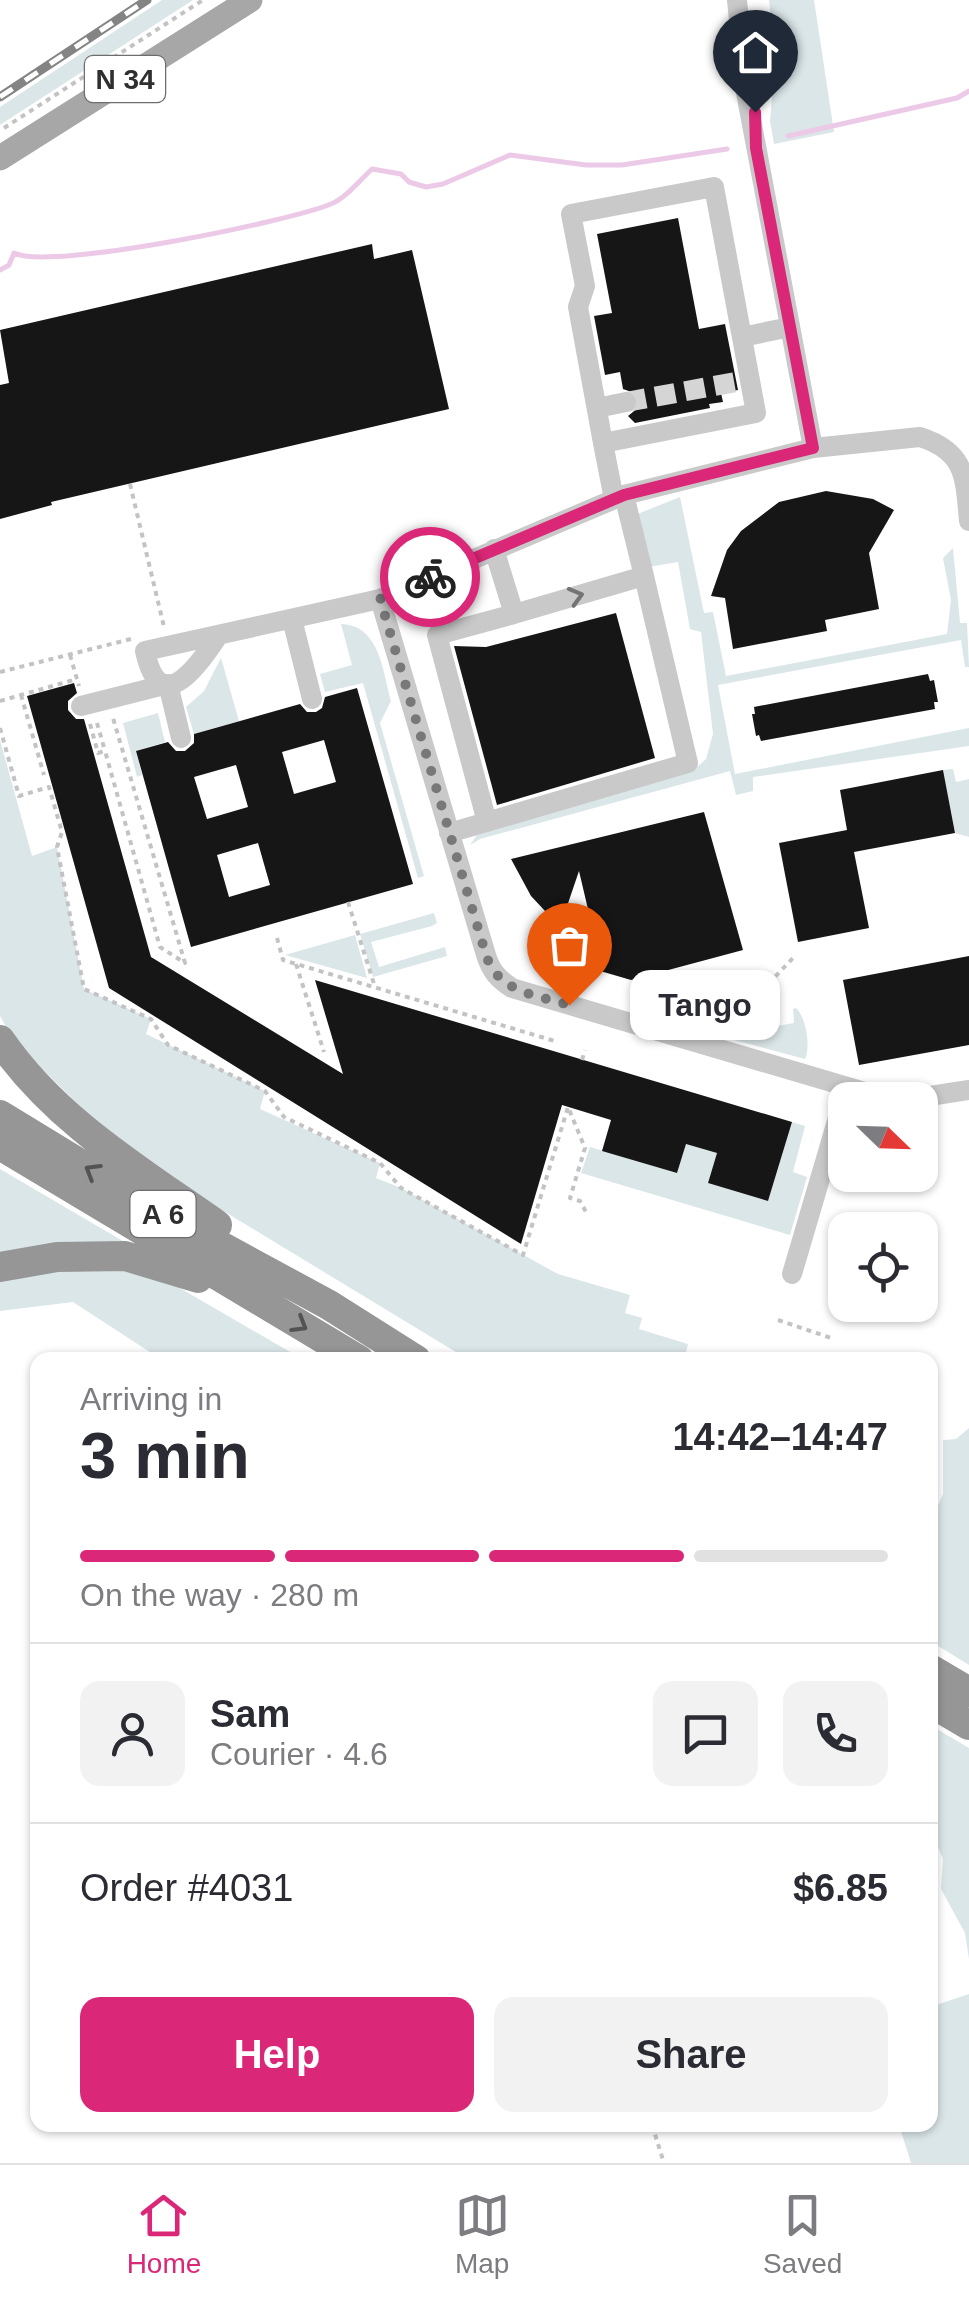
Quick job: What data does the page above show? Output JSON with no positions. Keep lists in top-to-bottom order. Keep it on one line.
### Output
{"streets":{"highway":["A 6"],"main road":["N 34"]},"places":["Tango"],"north":"bottom right","page":{"bubble":"Tango","heading":["3 min","Arriving in","14:42–14:47"],"panel":["Sam","Courier · 4.6","Order #4031","$6.85"],"bar":"On the way · 280 m","buttons":["Help","Share"],"tabs":["Home","Map","Saved"]}}
